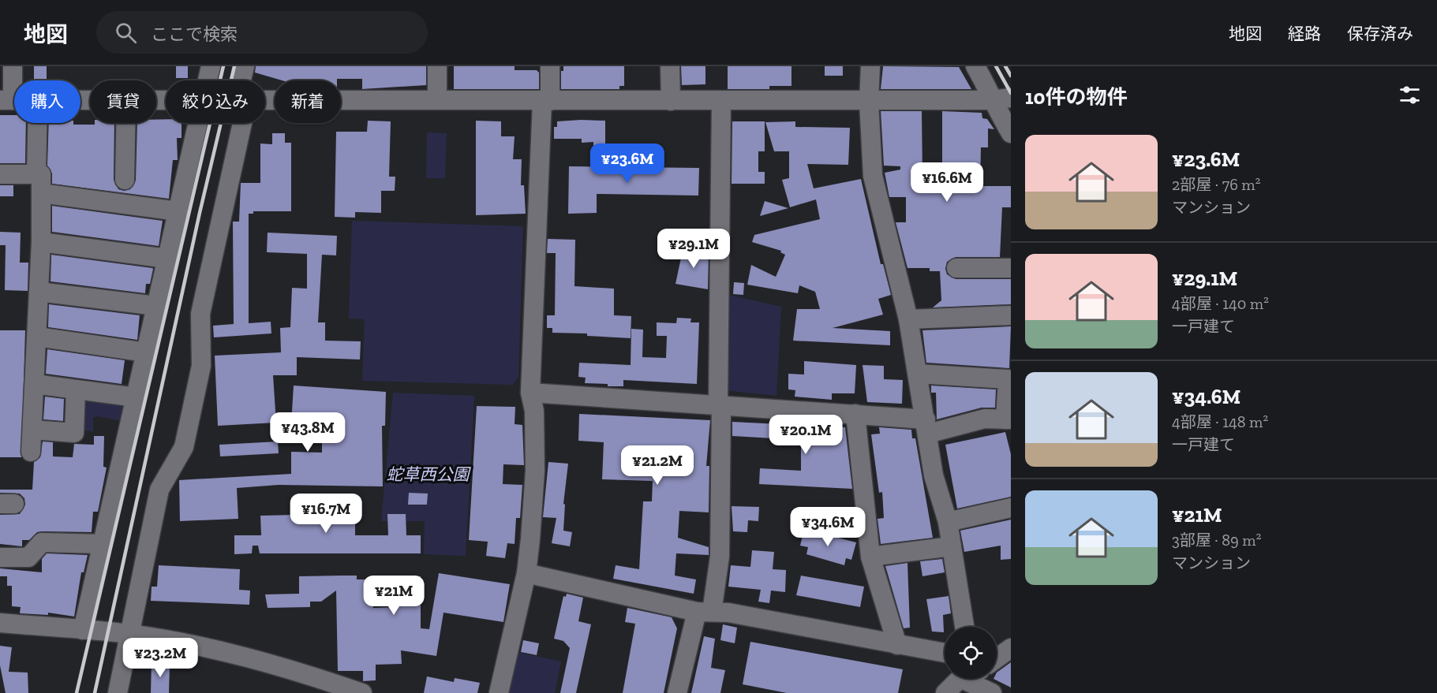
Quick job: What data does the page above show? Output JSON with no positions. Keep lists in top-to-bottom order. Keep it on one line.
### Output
{"parks":["蛇草西公園"],"page":{"header":"地図","search":"ここで検索","nav":["地図","経路","保存済み"],"heading":"10件の物件","chip":["購入","賃貸","絞り込み","新着"],"list":[{"name":"¥23.6M","note":"2部屋 · 76 m² · マンション"},{"name":"¥29.1M","note":"4部屋 · 140 m² · 一戸建て"},{"name":"¥34.6M","note":"4部屋 · 148 m² · 一戸建て"},{"name":"¥21M","note":"3部屋 · 89 m² · マンション"}],"price":["¥23.6M","¥16.6M","¥29.1M","¥43.8M","¥20.1M","¥21.2M","¥16.7M","¥34.6M","¥21M","¥23.2M"]}}
